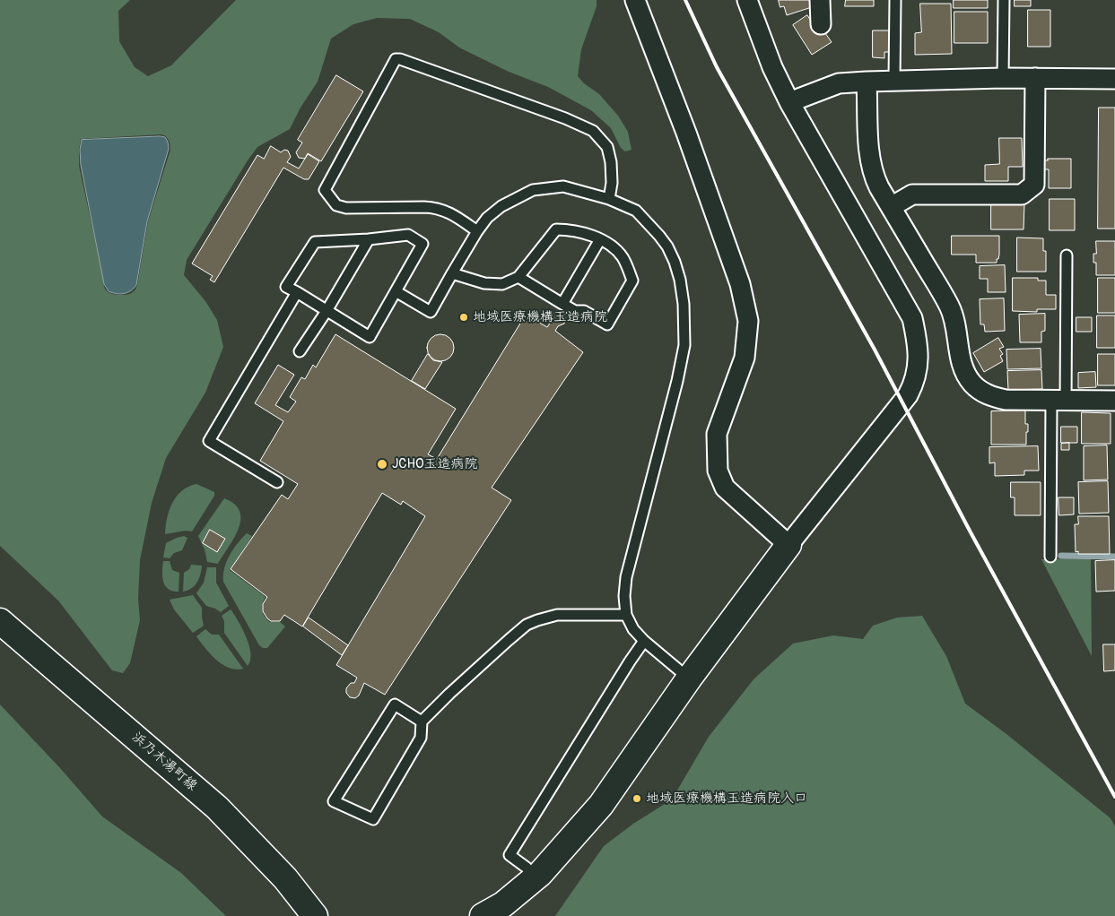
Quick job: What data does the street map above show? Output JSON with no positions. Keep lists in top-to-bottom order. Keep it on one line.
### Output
{"streets":{"street":["浜乃木湯町線"]},"places":["地域医療機構玉造病院","JCHO玉造病院","地域医療機構玉造病院入口"]}
